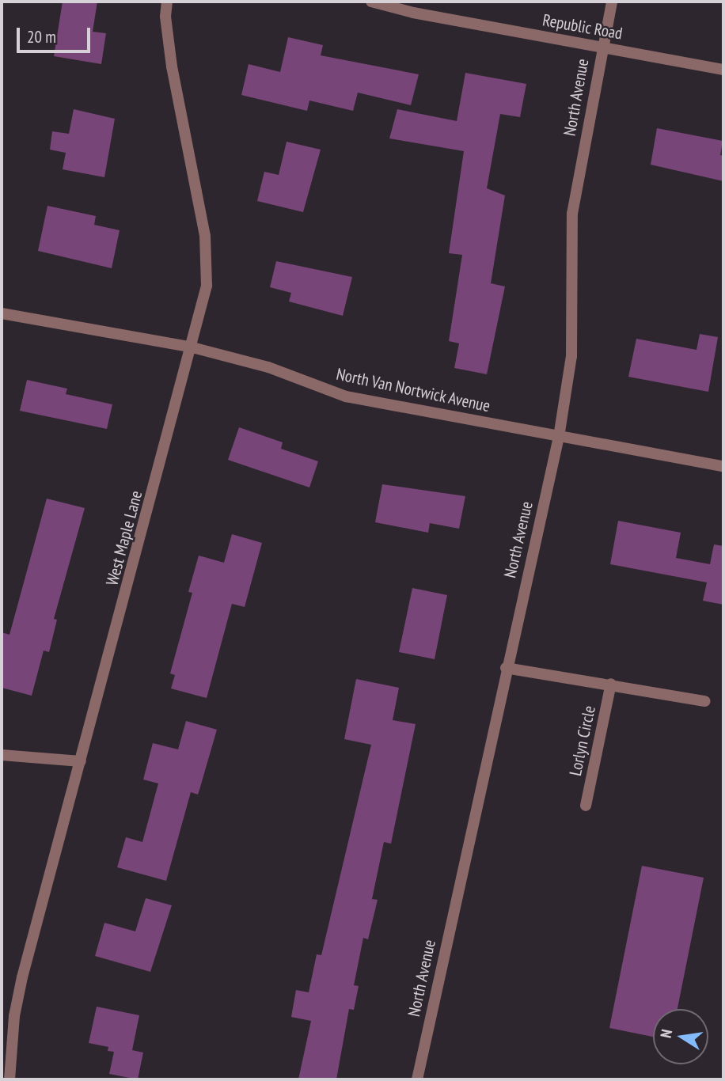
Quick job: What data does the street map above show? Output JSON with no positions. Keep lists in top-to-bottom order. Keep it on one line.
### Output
{"streets":{"street":["Republic Road","North Avenue","North Van Nortwick Avenue","West Maple Lane","Lorlyn Circle"]},"crossings":[["Republic Road","North Avenue"],["North Avenue","North Van Nortwick Avenue"],["North Avenue","Lorlyn Circle"],["North Van Nortwick Avenue","West Maple Lane"]],"scale_bar":"20 m","north":"left"}
